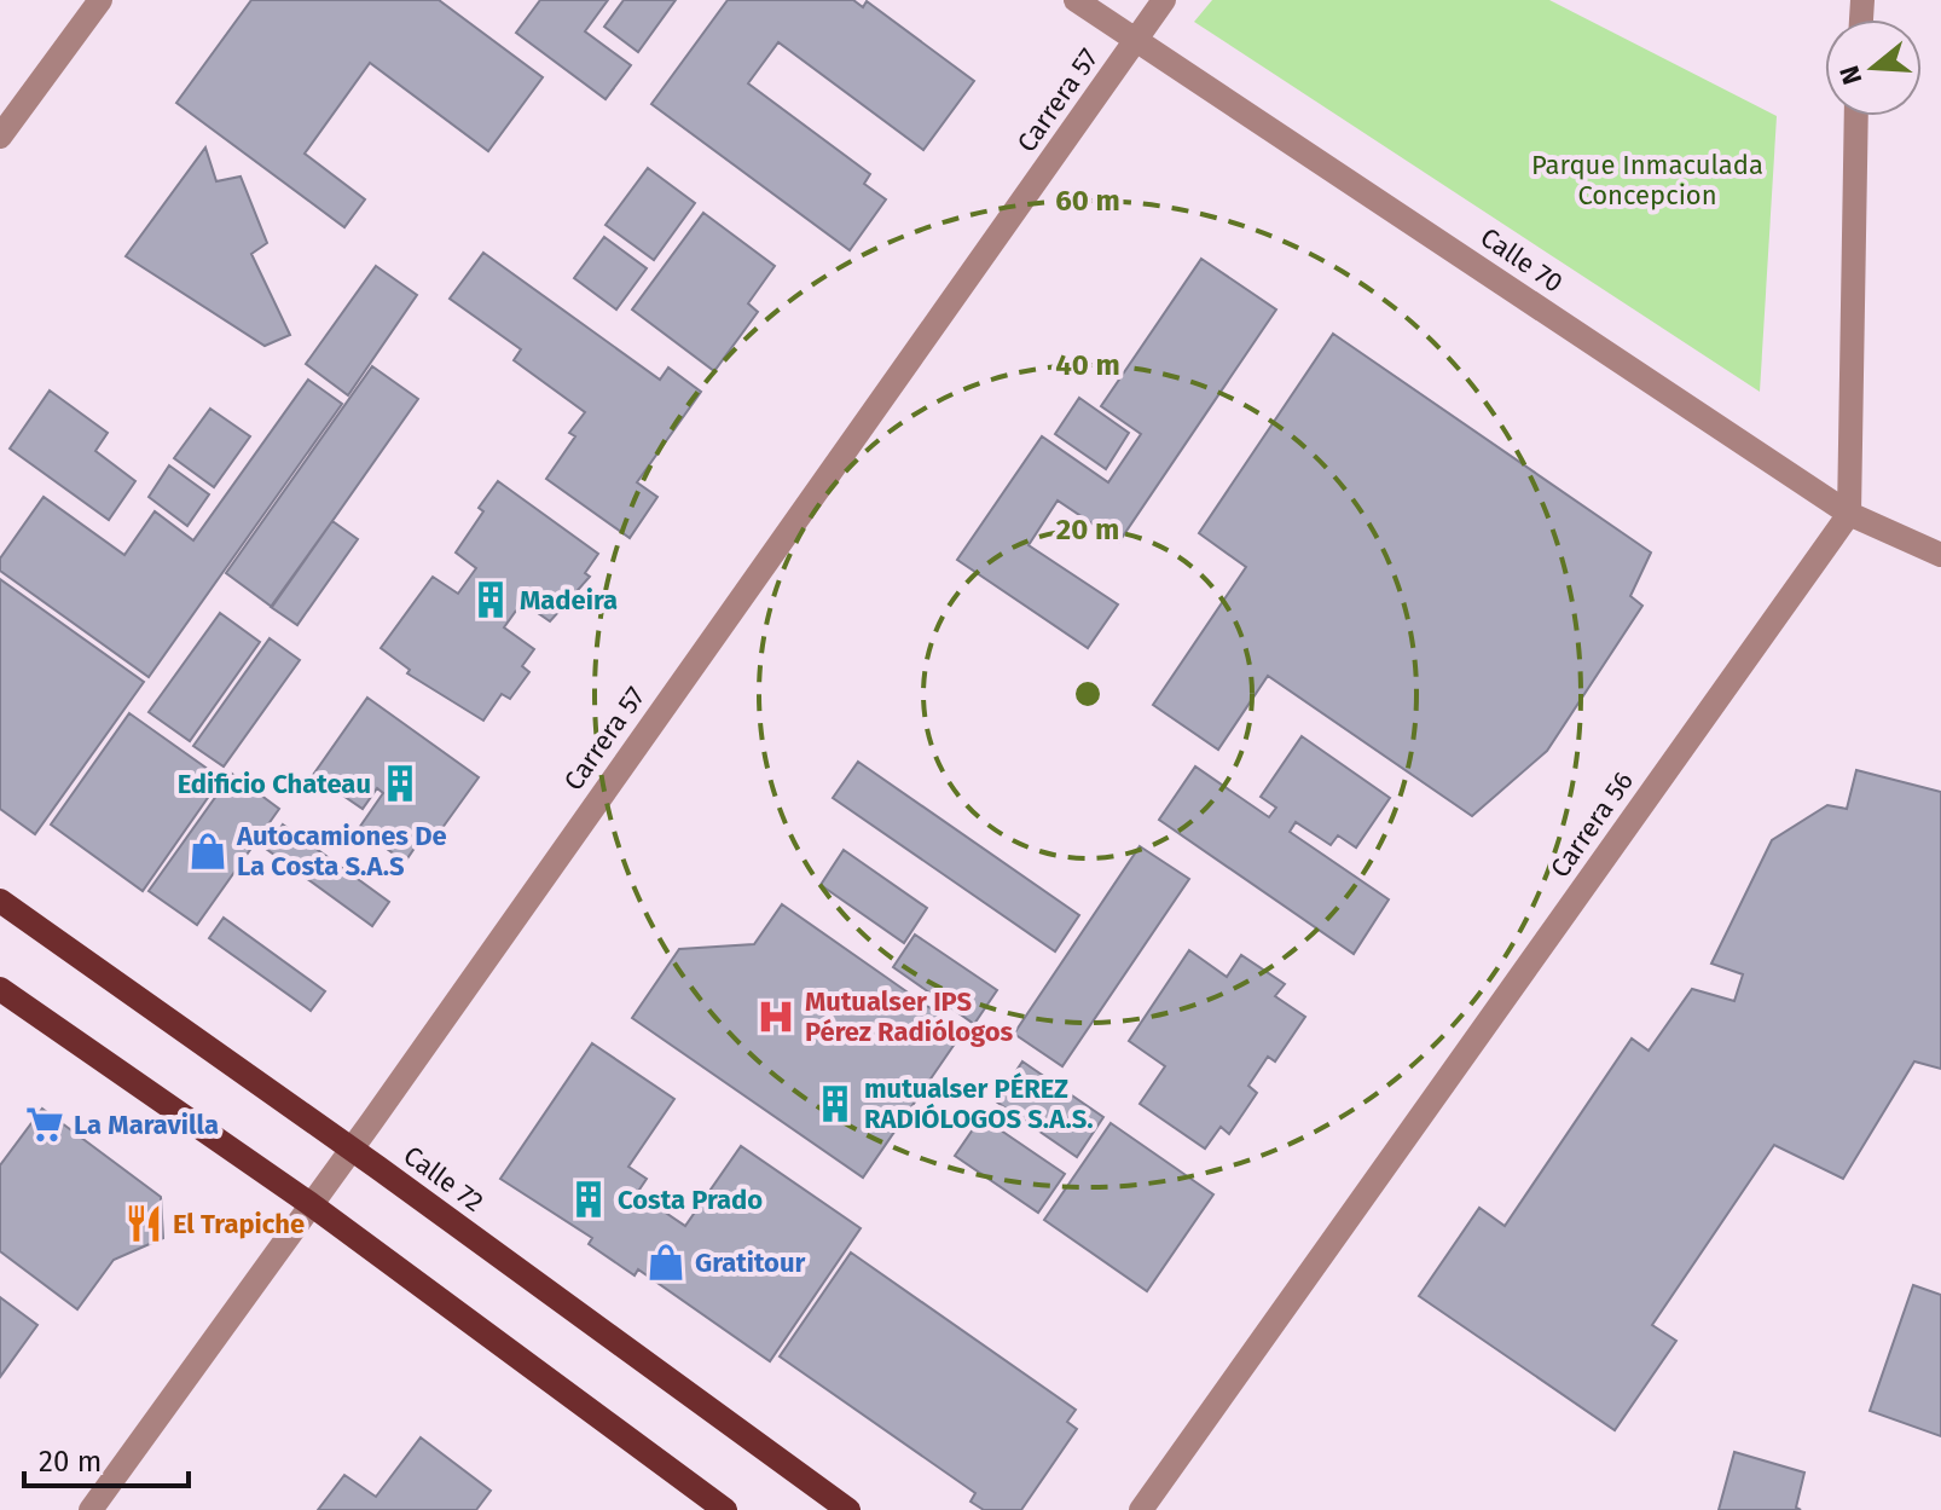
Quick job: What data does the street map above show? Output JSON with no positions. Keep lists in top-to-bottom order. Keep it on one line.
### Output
{"streets":{"main road":["Calle 72"],"street":["Carrera 57","Calle 70","Carrera 56"]},"crossings":[["Carrera 57","Calle 70"],["Carrera 57","Calle 72"],["Calle 70","Carrera 56"]],"parks":["Parque Inmaculada Concepcion"],"places":{"building":["Madeira","Edificio Chateau","mutualser PÉREZ RADIÓLOGOS S.A.S.","Costa Prado"],"shop":["Autocamiones De La Costa S.A.S","Gratitour"],"hospital":["Mutualser IPS Pérez Radiólogos"],"supermarket":["La Maravilla"],"restaurant":["El Trapiche"]},"scale_bar":"20 m","north":"left","rings":["60 m","40 m","20 m"]}
